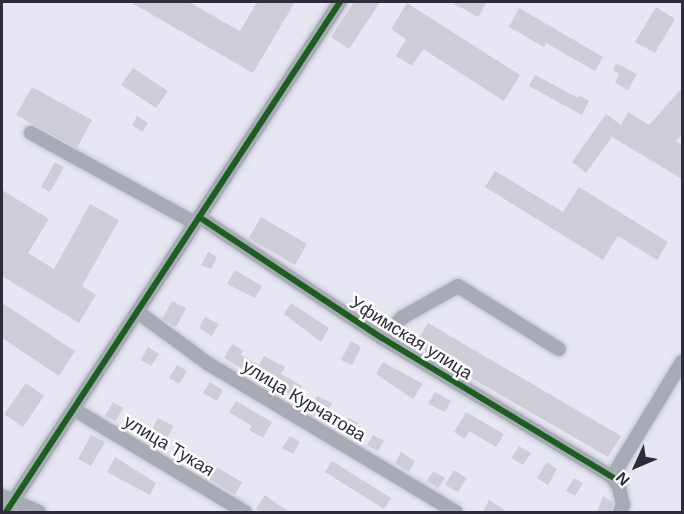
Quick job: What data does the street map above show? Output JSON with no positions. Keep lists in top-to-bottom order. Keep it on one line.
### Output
{"streets":{"street":["Уфимская улица","улица Курчатова","улица Тукая"]},"north":"bottom left"}
